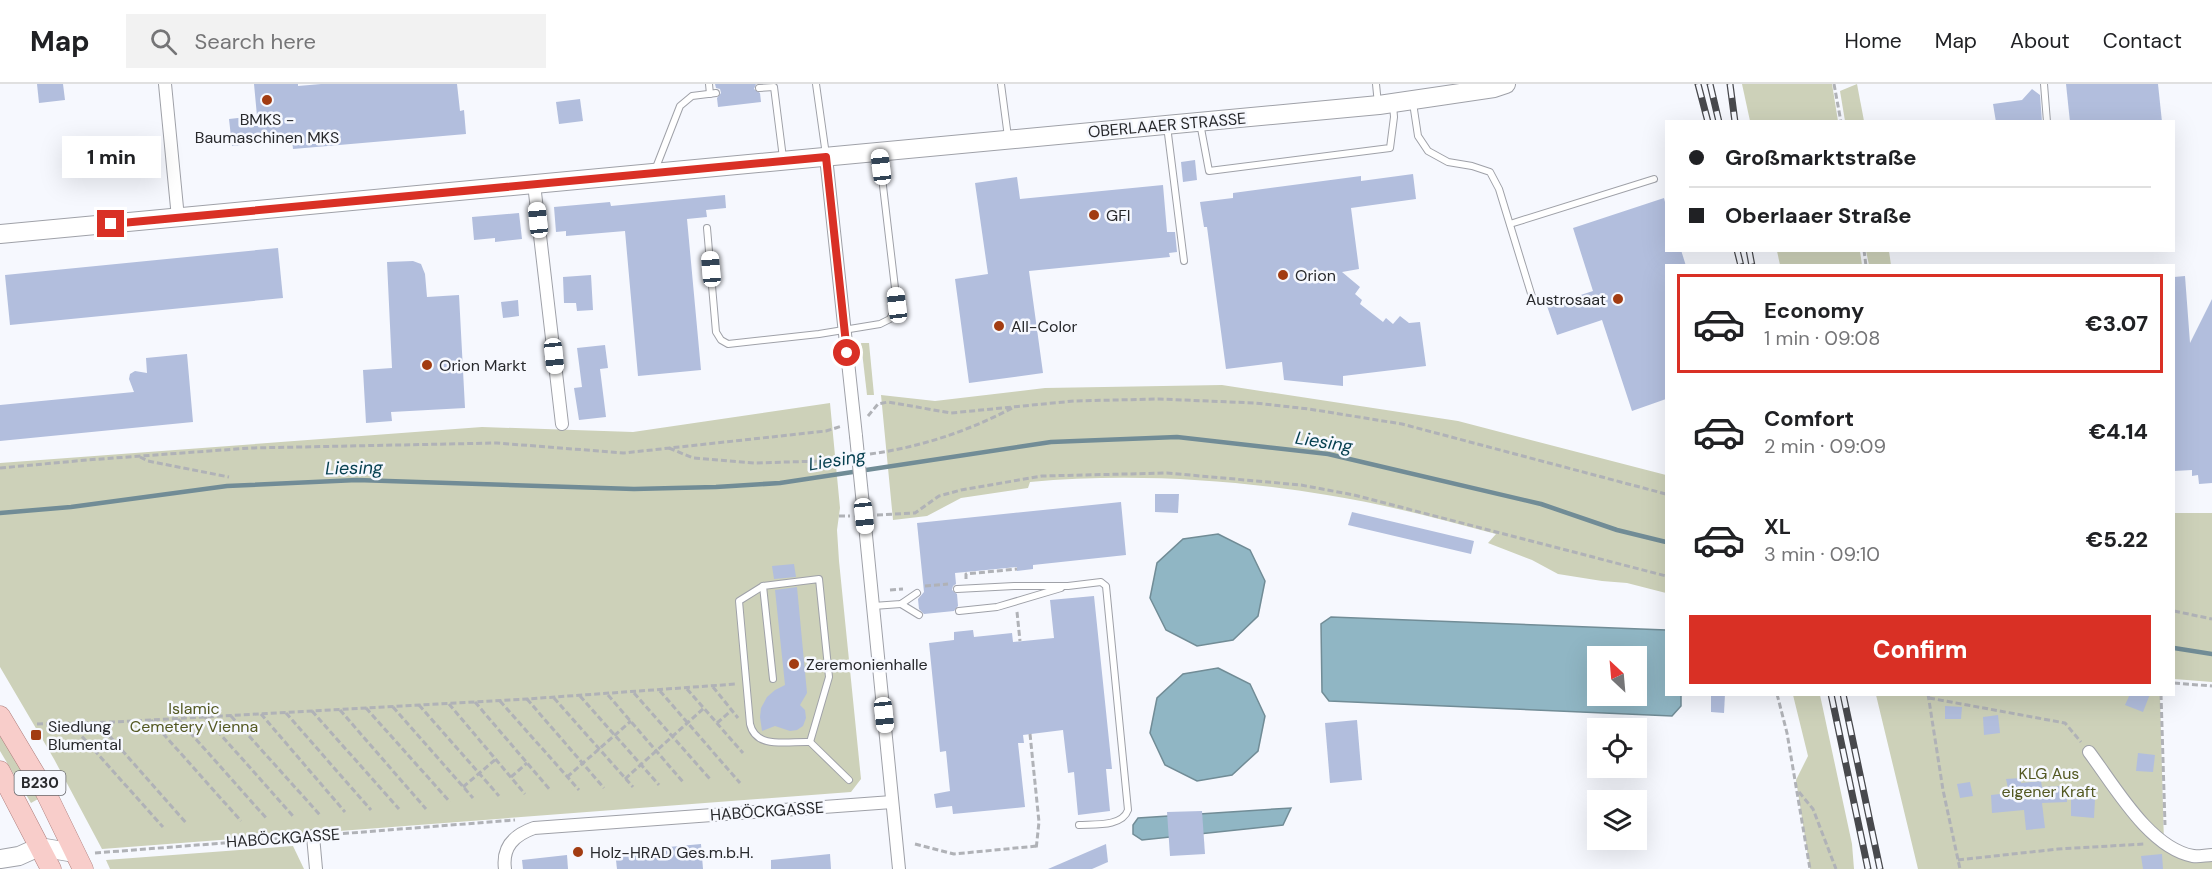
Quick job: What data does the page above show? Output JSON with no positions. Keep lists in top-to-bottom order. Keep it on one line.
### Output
{"streets":{"main road":["OBERLAAER STRASSE","B230"],"street":["HABÖCKGASSE"]},"crossings":[["B230","HABÖCKGASSE"]],"water":["Liesing"],"parks":["Islamic Cemetery Vienna","KLG Aus eigener Kraft"],"places":{"other":["BMKS - Baumaschinen MKS","GFI","Orion","Austrosaat","All-Color","Orion Markt","Zeremonienhalle","Holz-HRAD Ges.m.b.H."],"transit":["Siedlung Blumental"]},"north":"top left","page":{"header":"Map","search":"Search here","nav":["Home","Map","About","Contact"],"banner":["Großmarktstraße","Oberlaaer Straße"],"bubble":"1 min","list":[{"name":"Economy","note":"1 min · 09:08","value":"€3.07"},{"name":"Comfort","note":"2 min · 09:09","value":"€4.14"},{"name":"XL","note":"3 min · 09:10","value":"€5.22"}],"buttons":"Confirm"}}
